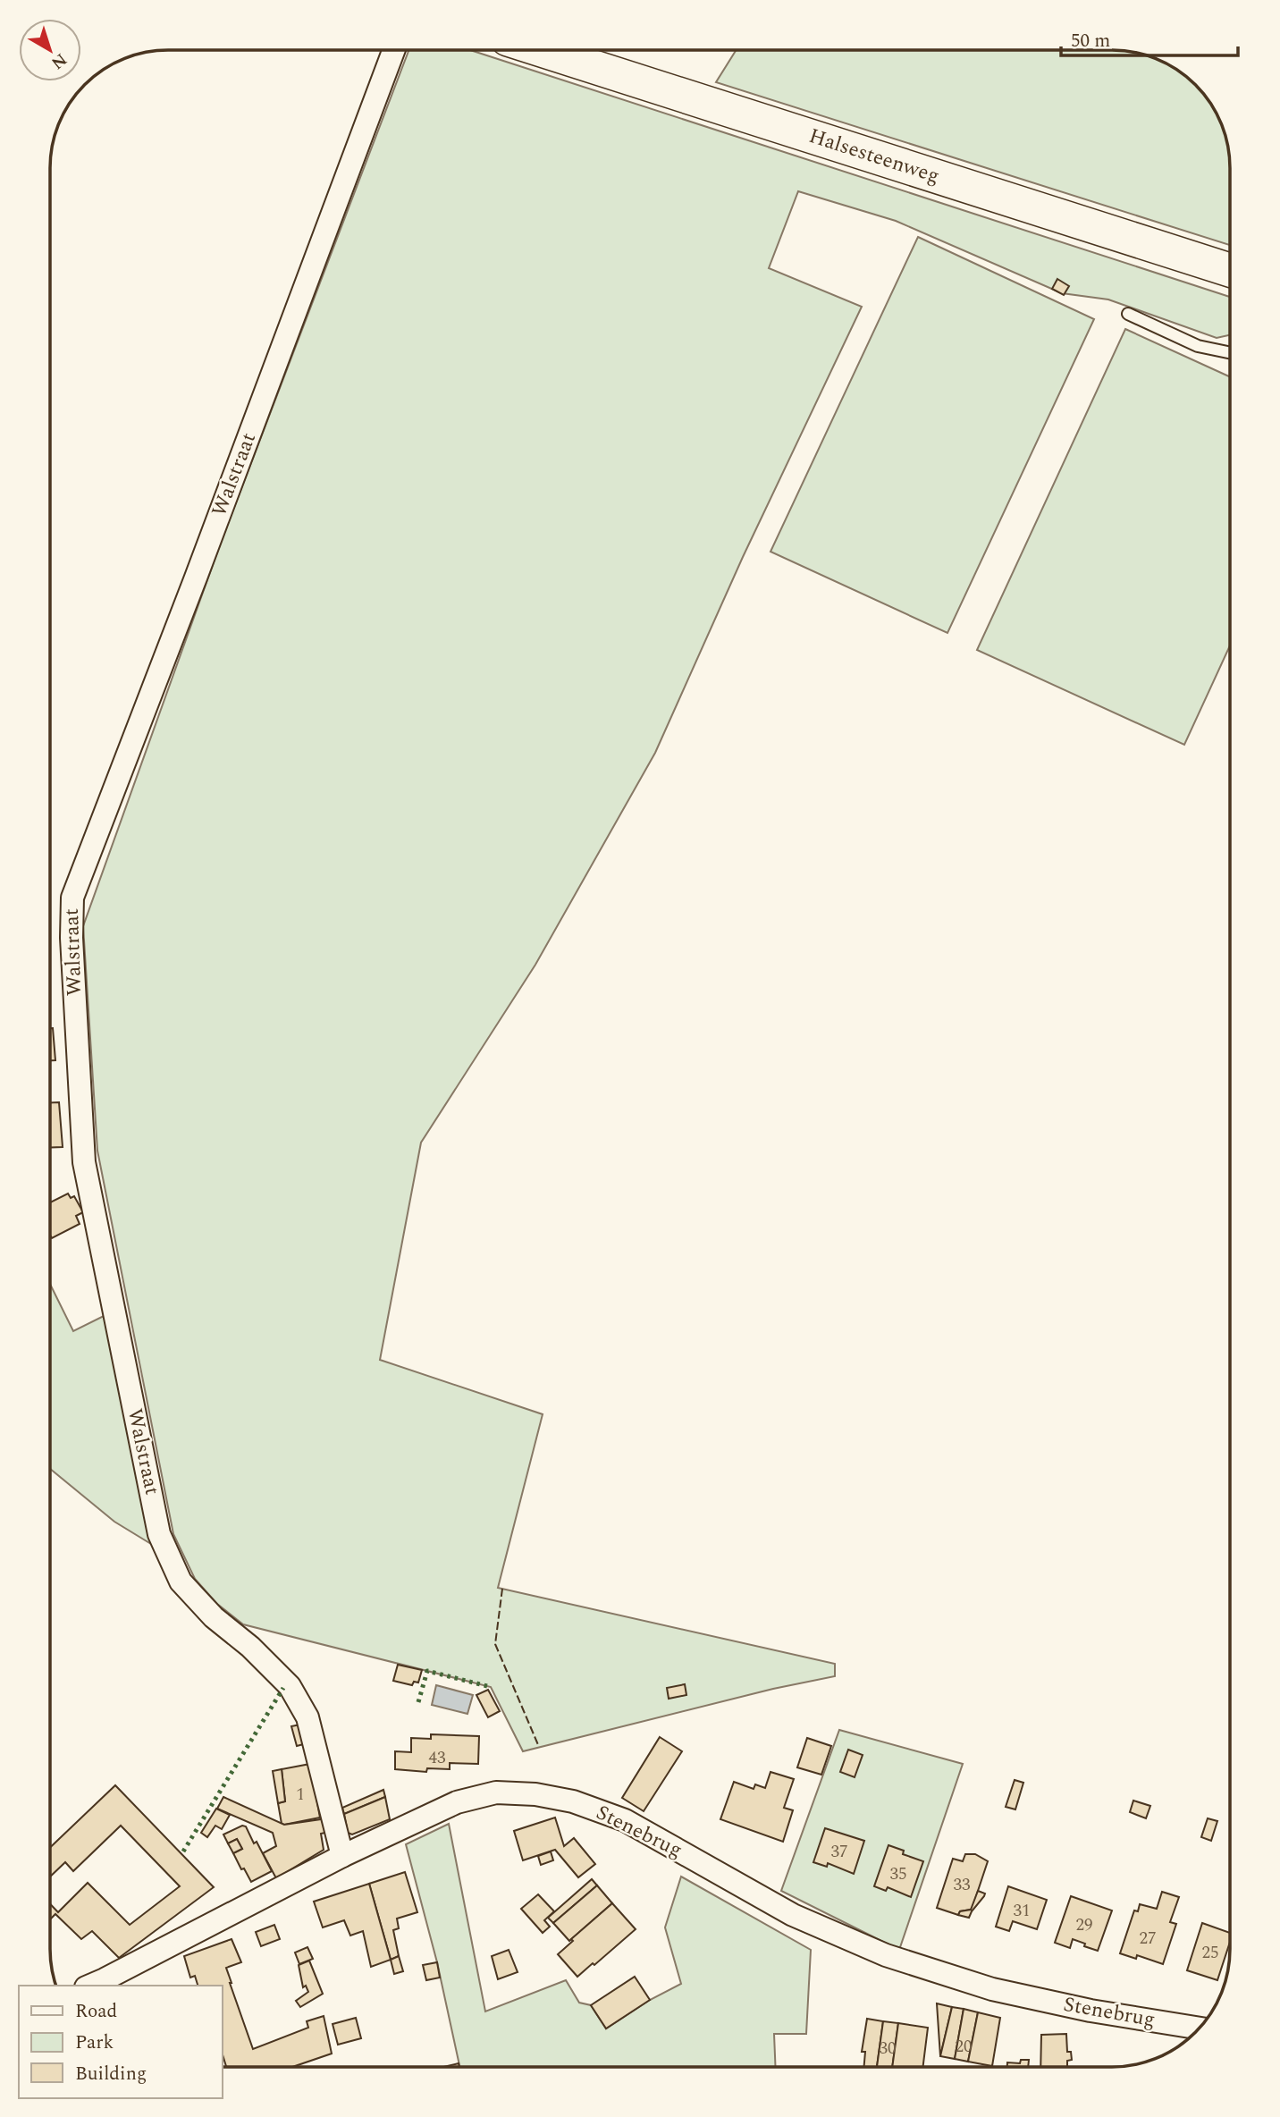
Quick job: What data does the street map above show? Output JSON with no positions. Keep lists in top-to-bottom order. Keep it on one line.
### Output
{"streets":{"main road":["Halsesteenweg"],"street":["Walstraat","Stenebrug"]},"crossings":[["Walstraat","Stenebrug"]],"house_numbers":["43","1","37","35","33","31","29","27","25","20","30"],"legend":["Road","Park","Building"],"scale_bar":"50 m","north":"bottom right"}
